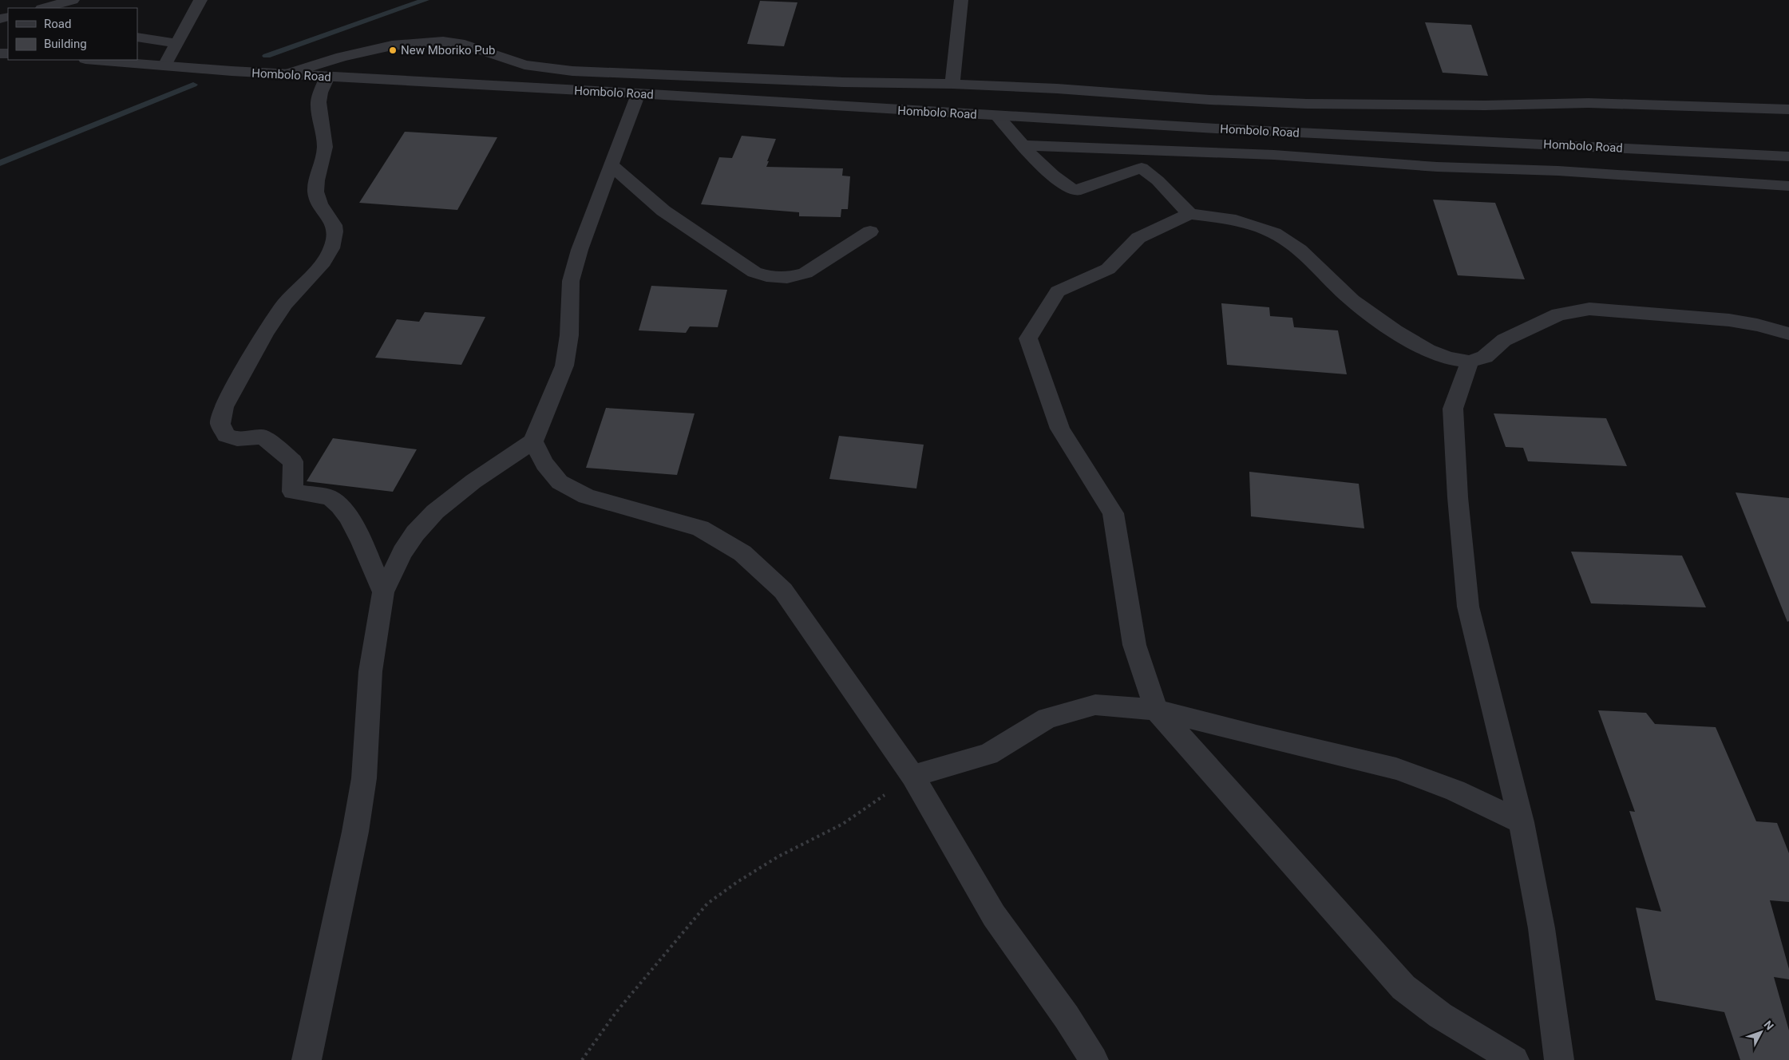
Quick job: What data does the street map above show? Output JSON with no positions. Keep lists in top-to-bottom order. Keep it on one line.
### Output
{"streets":{"street":["Hombolo Road"]},"places":["New Mboriko Pub"],"legend":["Road","Building"],"north":"top right"}
